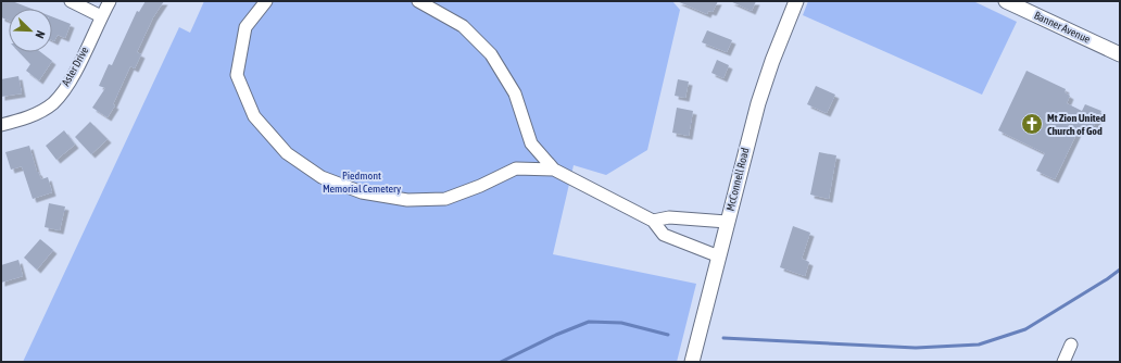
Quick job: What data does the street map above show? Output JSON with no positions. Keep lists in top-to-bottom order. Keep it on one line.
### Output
{"streets":{"street":["Banner Avenue","Aster Drive","McConnell Road"]},"parks":["Piedmont Memorial Cemetery"],"places":{"church":["Mt Zion United Church of God"]},"north":"bottom right"}
